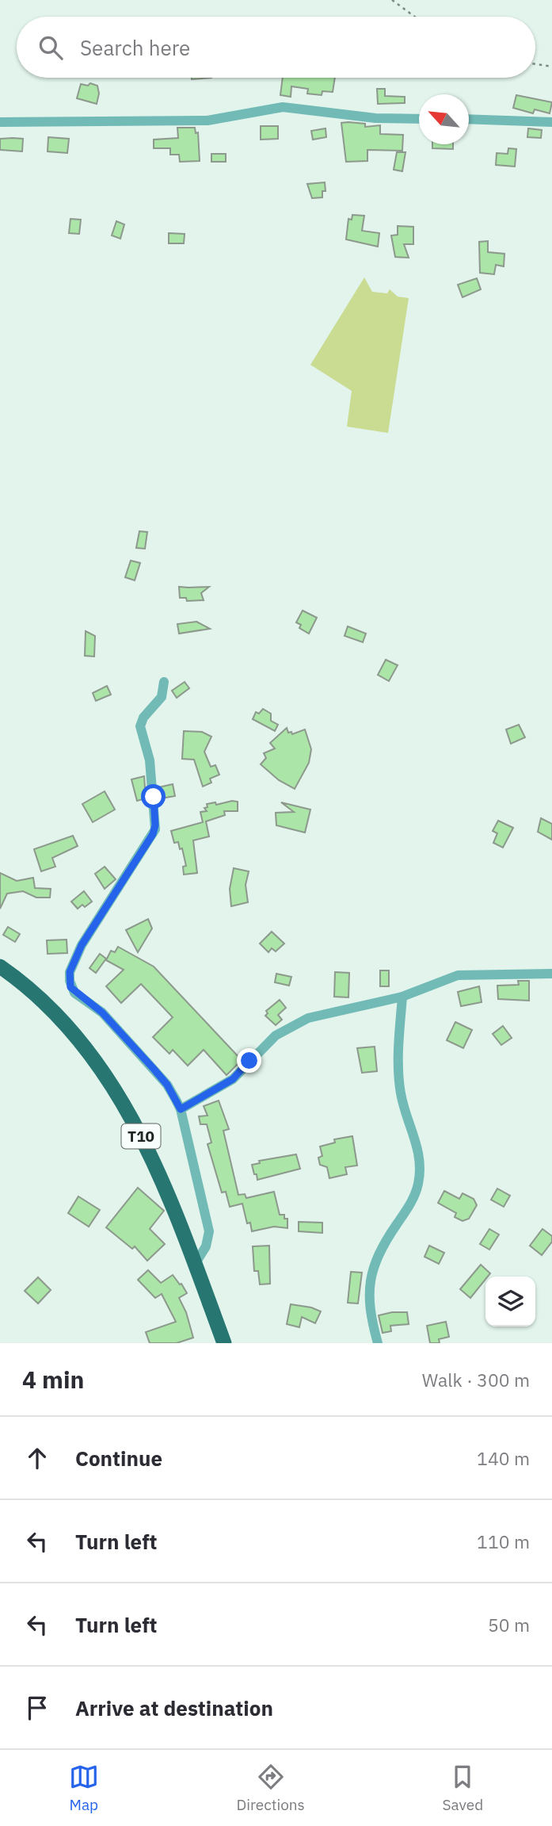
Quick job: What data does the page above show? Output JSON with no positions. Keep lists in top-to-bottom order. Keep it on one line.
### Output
{"streets":{"highway":["T10"]},"north":"top left","page":{"search":"Search here","heading":["4 min","Walk · 300 m"],"list":[["Continue","140 m"],["Turn left","110 m"],["Turn left","50 m"],"Arrive at destination"],"nav":["Map","Directions","Saved"]}}
